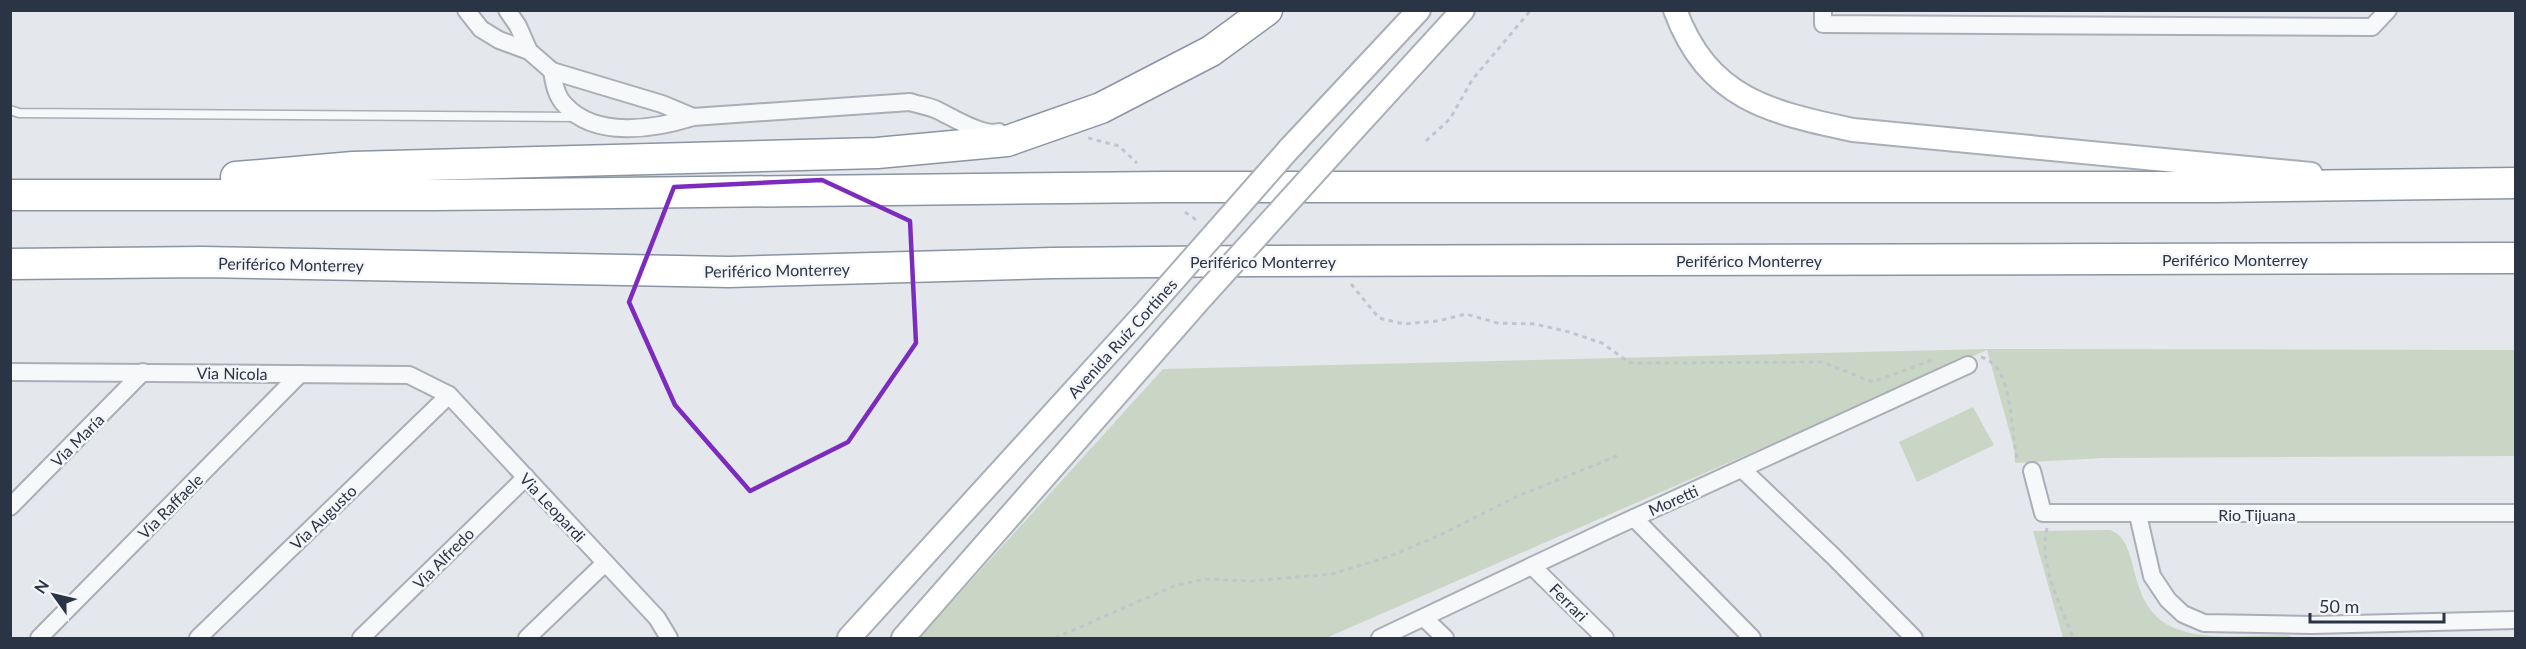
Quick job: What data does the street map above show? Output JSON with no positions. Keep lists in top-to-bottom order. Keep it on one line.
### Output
{"streets":{"highway":["Periférico Monterrey"],"main road":["Avenida Ruíz Cortines"],"street":["Via Nicola","Via María","Moretti","Via Raffaele","Via Leopardi","Rio Tijuana","Via Augusto","Via Alfredo","Ferrari"]},"crossings":[["Via Nicola","Via María"],["Via Nicola","Via Raffaele"],["Via Nicola","Via Leopardi"],["Via Nicola","Via Augusto"],["Moretti","Ferrari"],["Via Leopardi","Via Augusto"],["Via Leopardi","Via Alfredo"]],"scale_bar":"50 m","north":"top left"}
